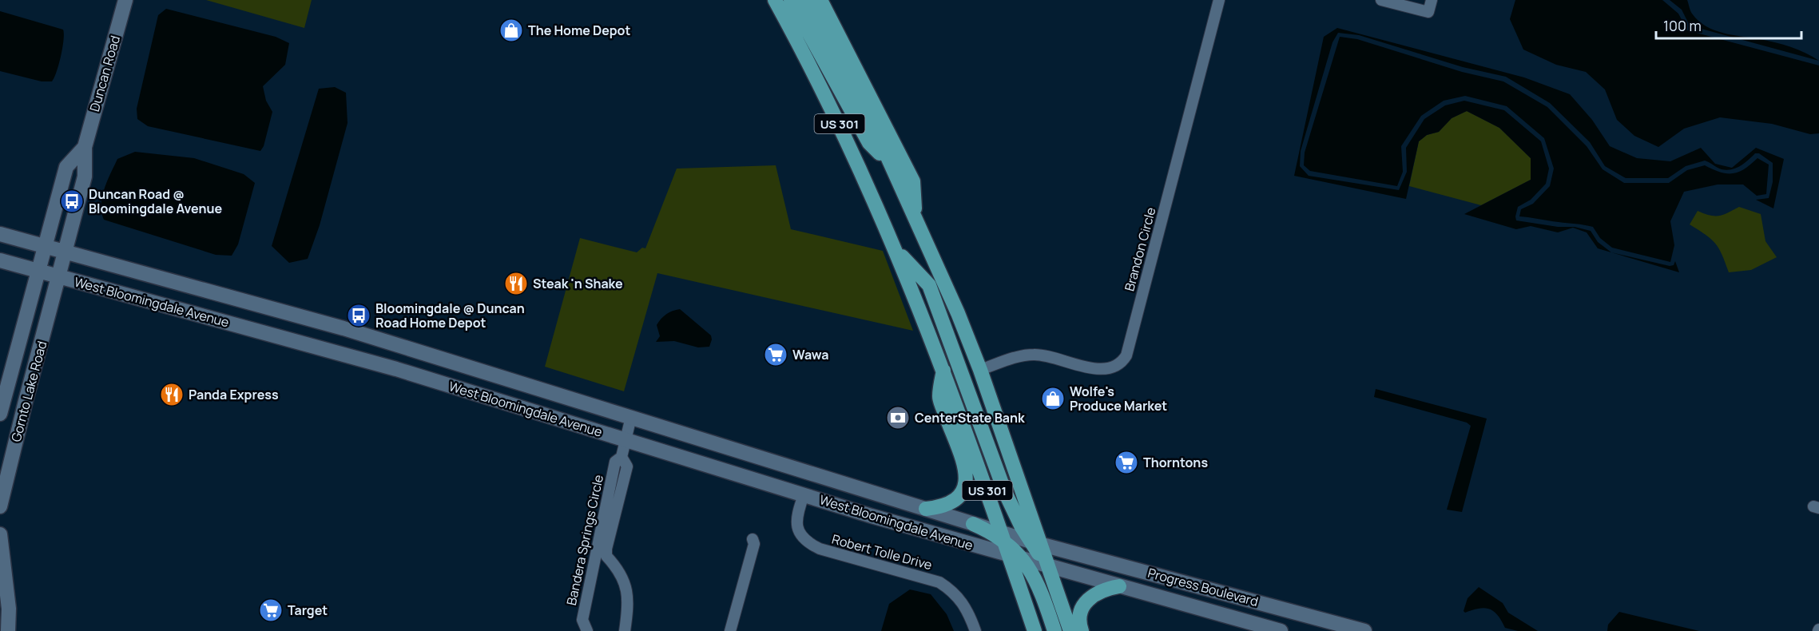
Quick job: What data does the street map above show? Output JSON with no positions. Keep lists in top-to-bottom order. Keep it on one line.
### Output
{"streets":{"main road":["Duncan Road","US 301","West Bloomingdale Avenue","Gornto Lake Road","Progress Boulevard"],"street":["Brandon Circle","Bandera Springs Circle","Robert Tolle Drive"]},"crossings":[["Duncan Road","West Bloomingdale Avenue"],["Duncan Road","Gornto Lake Road"],["US 301","Brandon Circle"],["US 301","West Bloomingdale Avenue"],["US 301","Progress Boulevard"],["West Bloomingdale Avenue","Gornto Lake Road"],["West Bloomingdale Avenue","Bandera Springs Circle"],["West Bloomingdale Avenue","Robert Tolle Drive"],["West Bloomingdale Avenue","Progress Boulevard"]],"places":{"shop":["The Home Depot","Wolfe's Produce Market"],"bus stop":["Duncan Road @ Bloomingdale Avenue","Bloomingdale @ Duncan Road Home Depot"],"restaurant":["Steak 'n Shake","Panda Express"],"supermarket":["Wawa","Thorntons","Target"],"bank":["CenterState Bank"]},"scale_bar":"100 m"}
